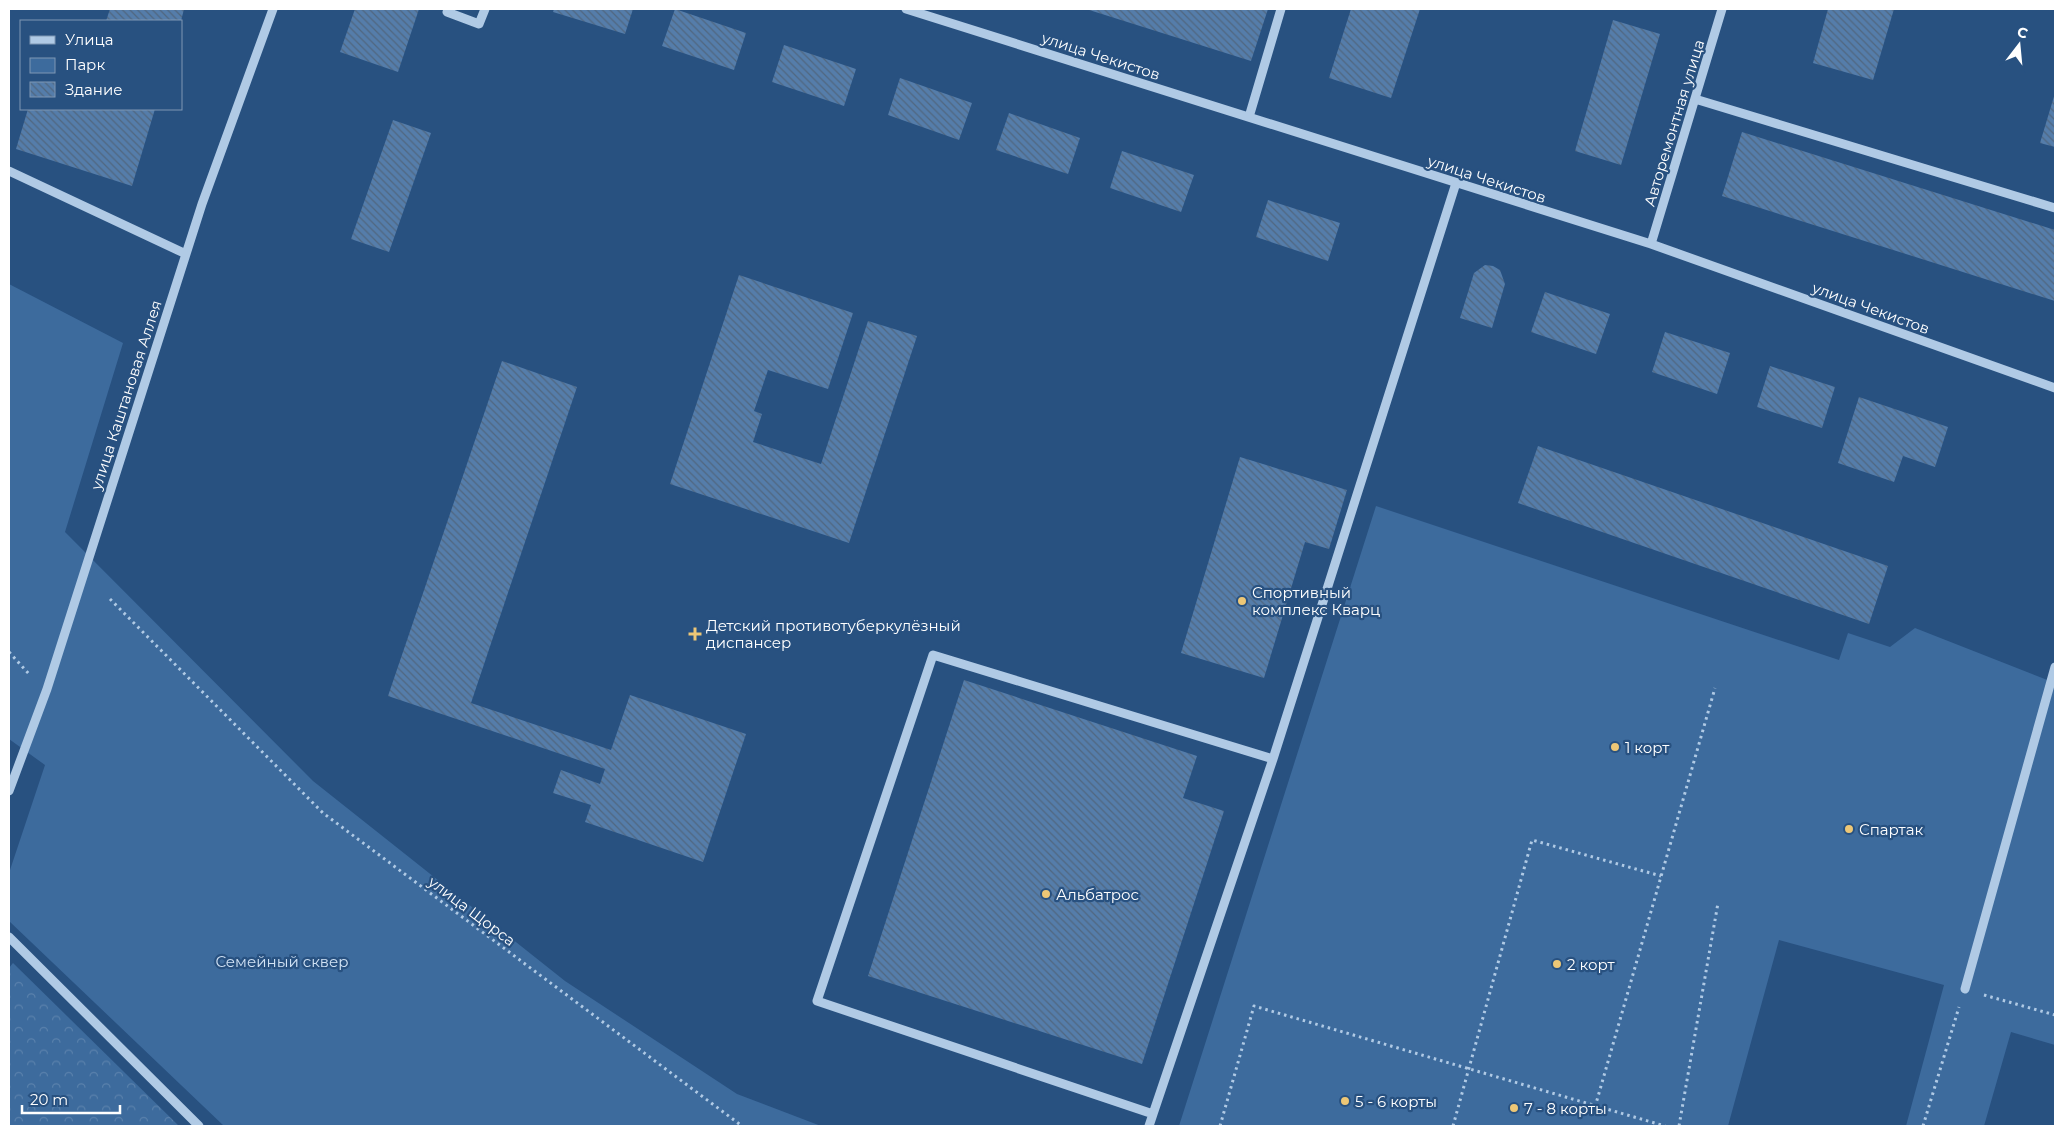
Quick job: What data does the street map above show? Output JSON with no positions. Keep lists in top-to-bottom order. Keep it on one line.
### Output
{"streets":{"street":["улица Чекистов","Авторемонтная улица","улица Каштановая Аллея"],"path":["улица Щорса"]},"crossings":[["улица Чекистов","Авторемонтная улица"]],"parks":["Семейный сквер"],"places":{"other":["Спортивный комплекс Кварц","1 корт","Спартак","Альбатрос","2 корт","5 - 6 корты","7 - 8 корты"],"health":["Детский противотуберкулёзный диспансер"]},"legend":["Улица","Парк","Здание"],"scale_bar":"20 m","north":"top"}
